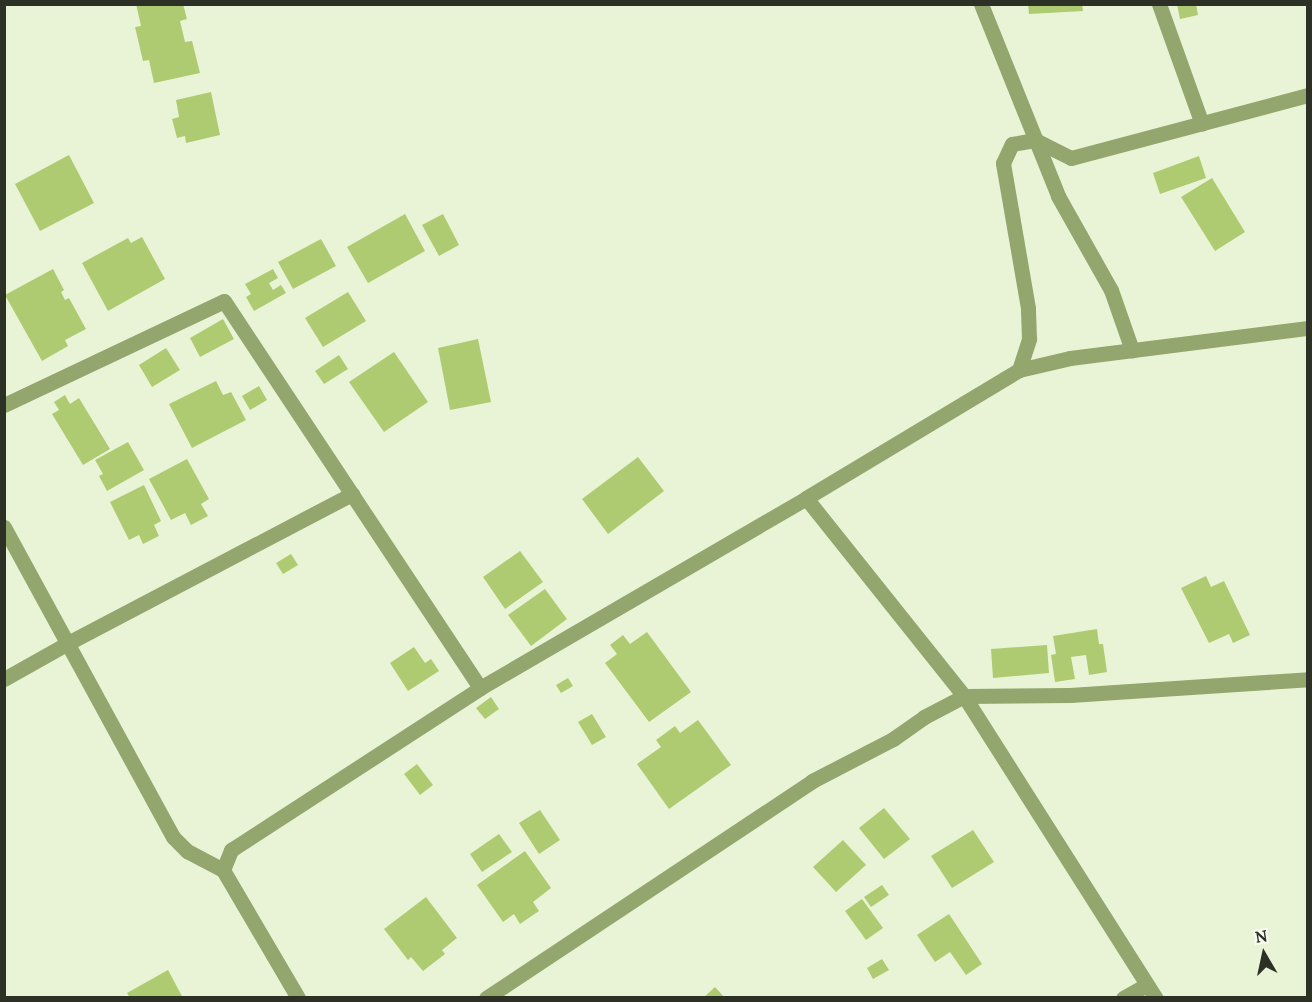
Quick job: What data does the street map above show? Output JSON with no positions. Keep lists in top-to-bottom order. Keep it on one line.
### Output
{"north":"top"}
